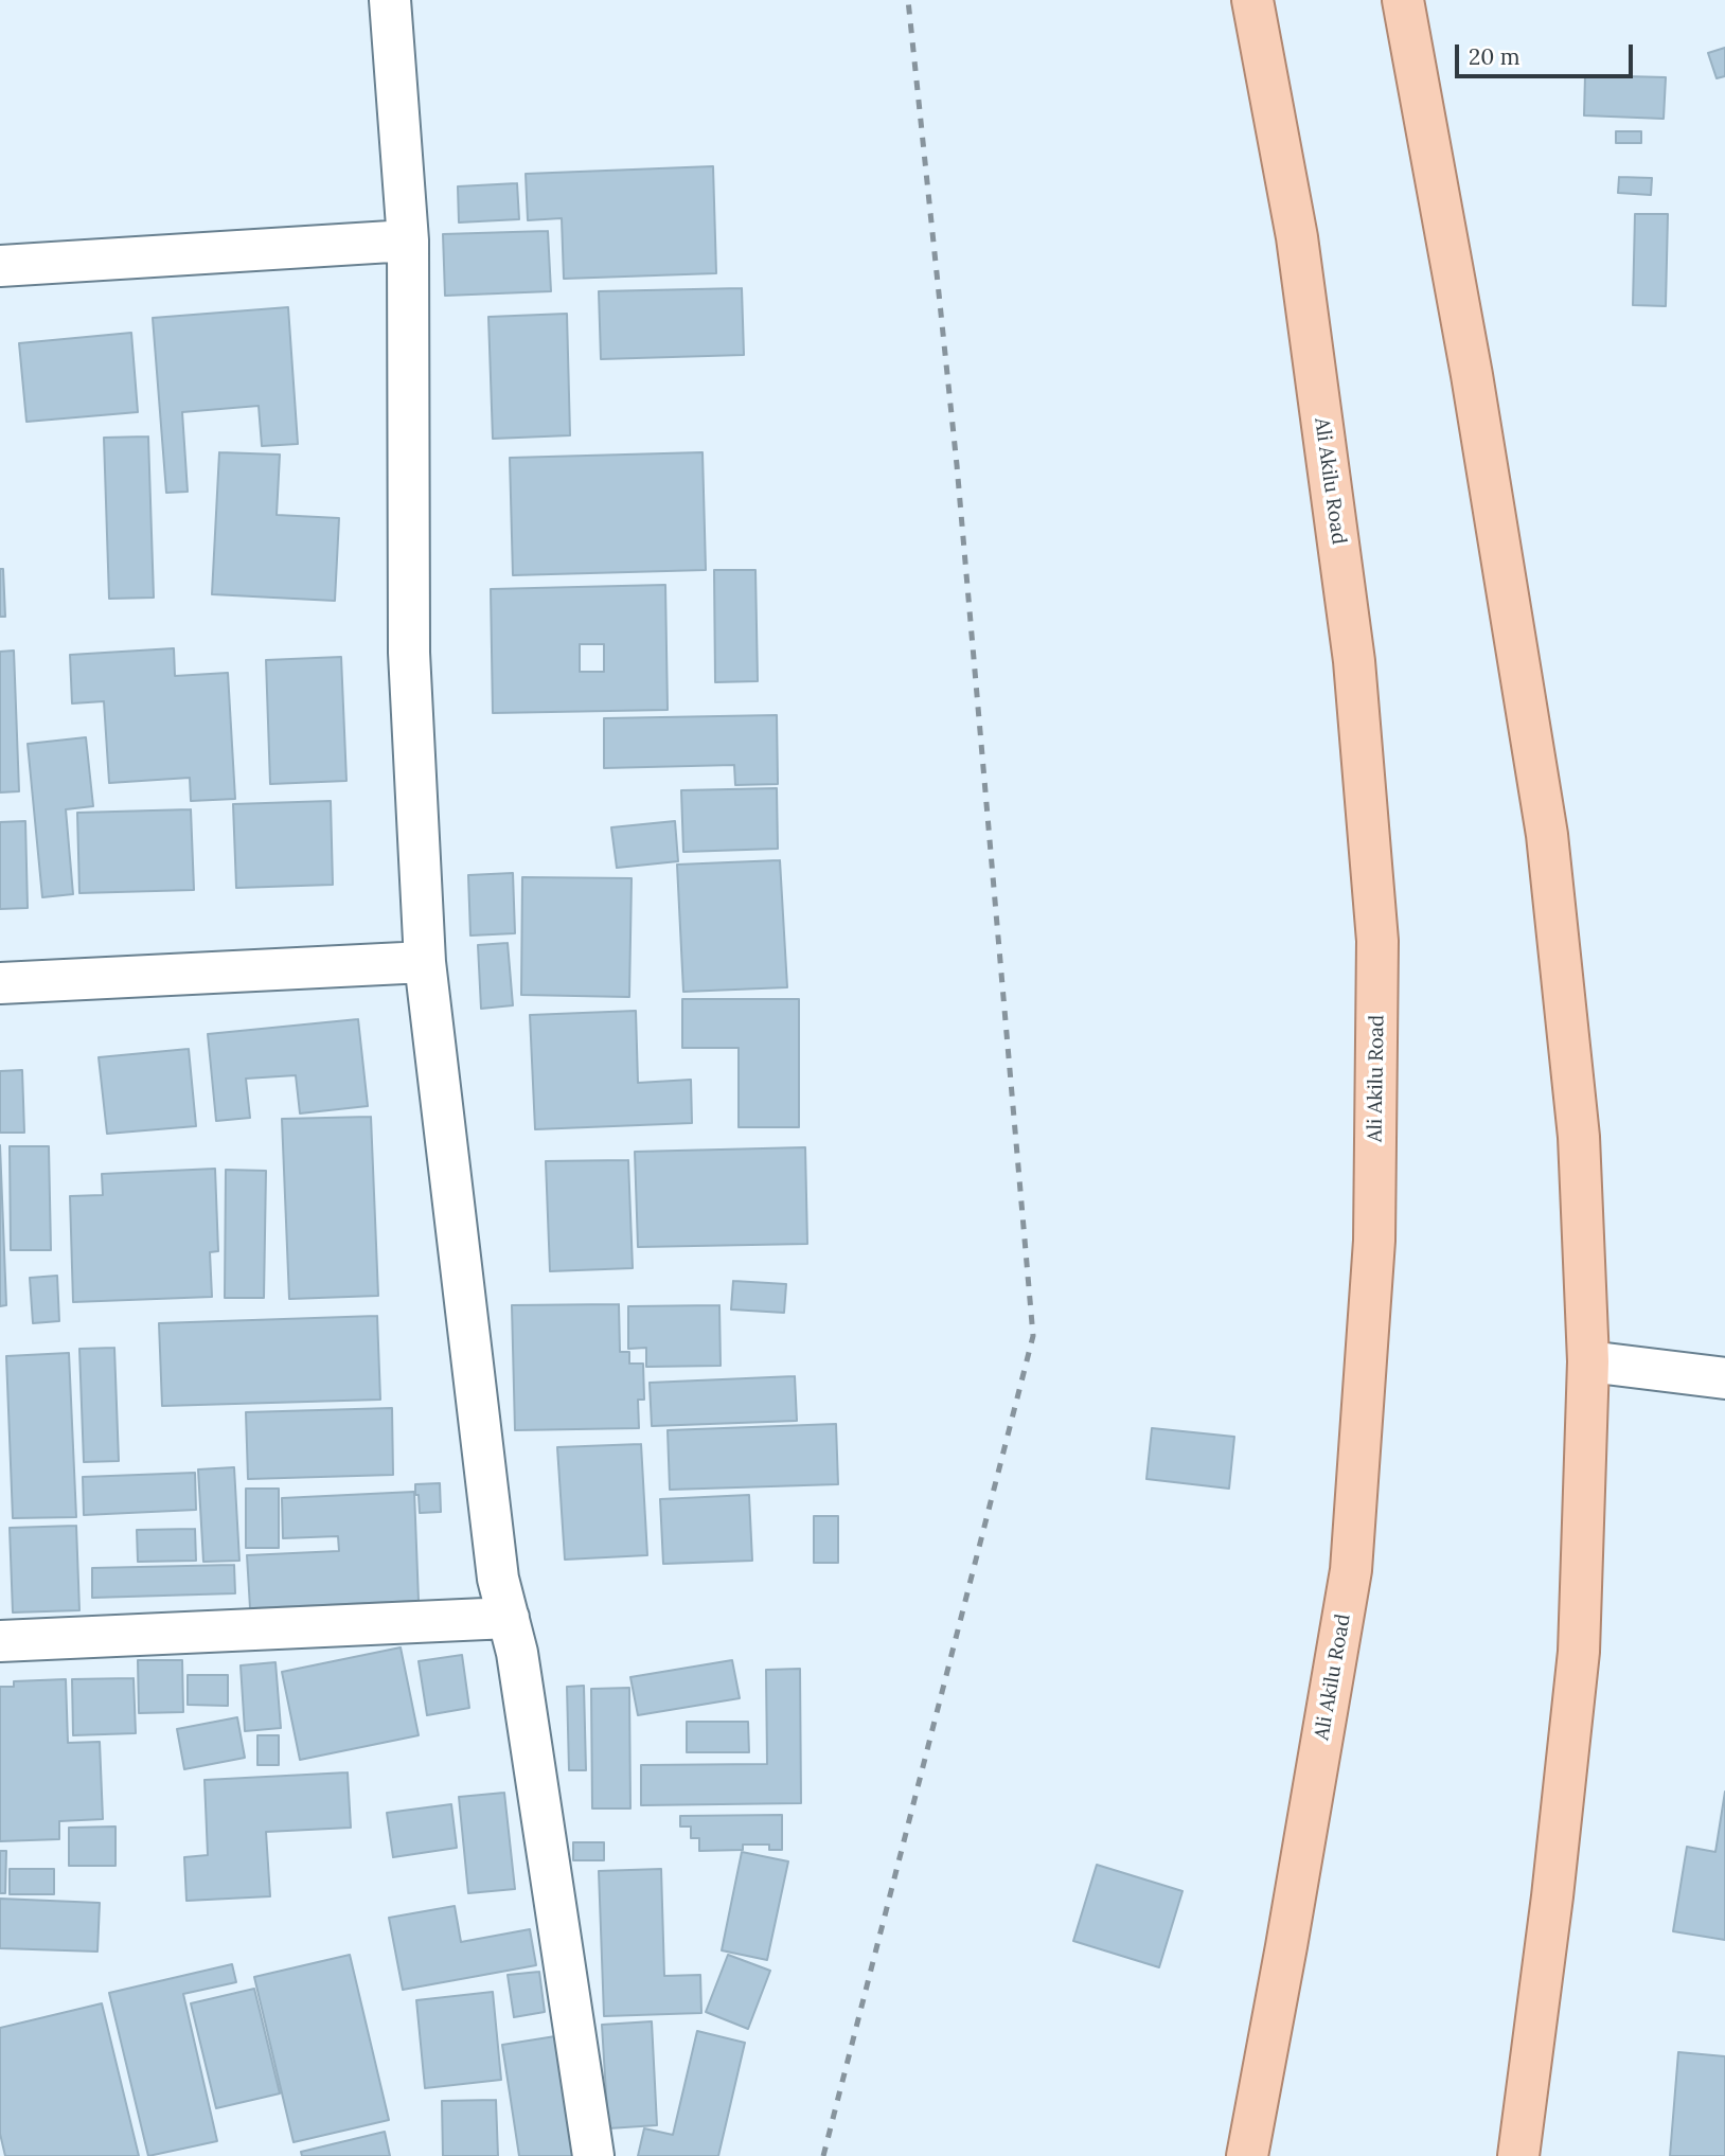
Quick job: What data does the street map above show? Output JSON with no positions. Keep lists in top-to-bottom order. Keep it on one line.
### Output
{"streets":{"main road":["Ali Akilu Road"]},"scale_bar":"20 m"}
